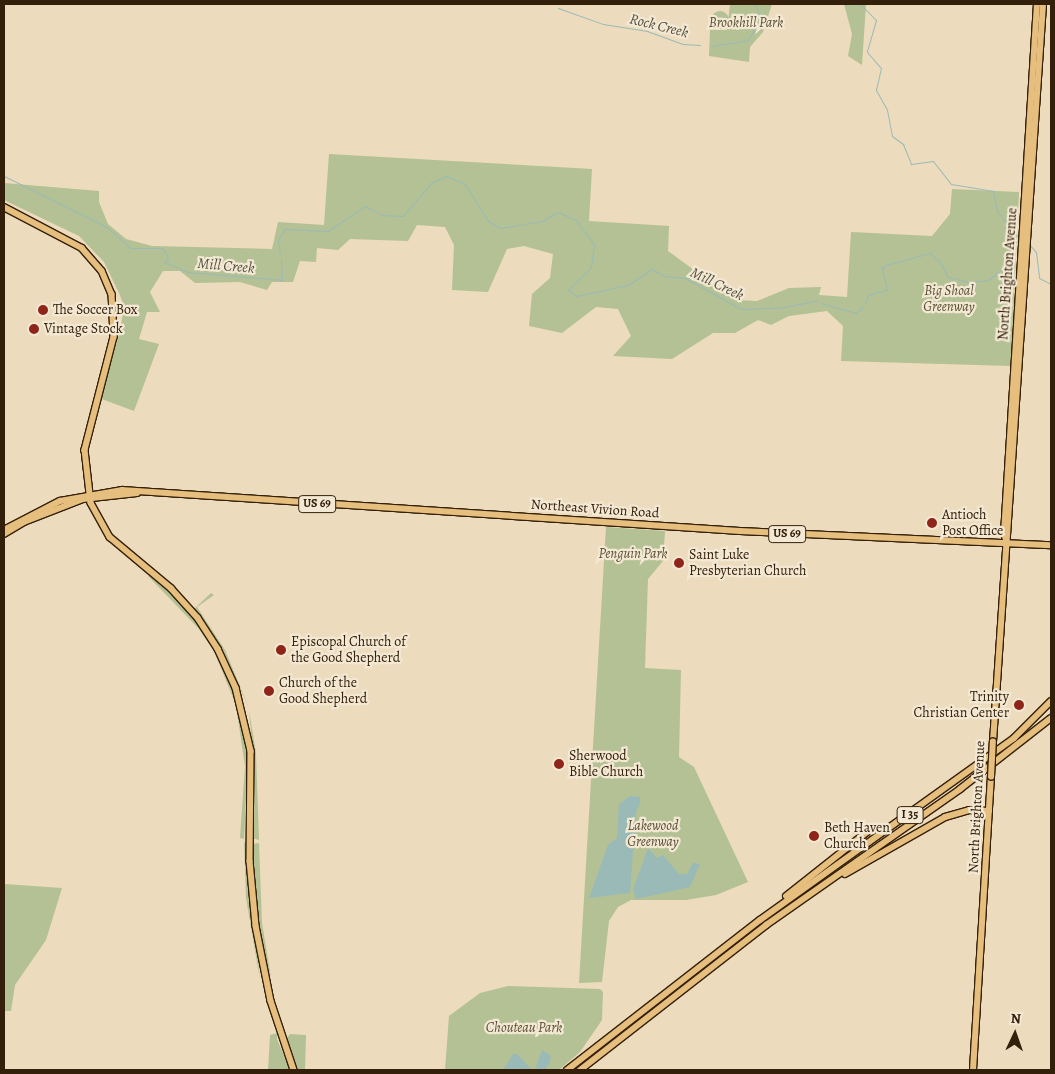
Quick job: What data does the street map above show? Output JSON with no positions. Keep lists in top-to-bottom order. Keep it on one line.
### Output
{"streets":{"highway":["I 35"],"main road":["North Brighton Avenue","US 69","Northeast Vivion Road"]},"crossings":[["North Brighton Avenue","Northeast Vivion Road"]],"water":["Rock Creek","Mill Creek"],"parks":["Brookhill Park","Big Shoal Greenway","Penguin Park","Lakewood Greenway","Chouteau Park"],"places":["The Soccer Box","Vintage Stock","Antioch Post Office","Saint Luke Presbyterian Church","Episcopal Church of the Good Shepherd","Church of the Good Shepherd","Trinity Christian Center","Sherwood Bible Church","Beth Haven Church"],"north":"top"}
